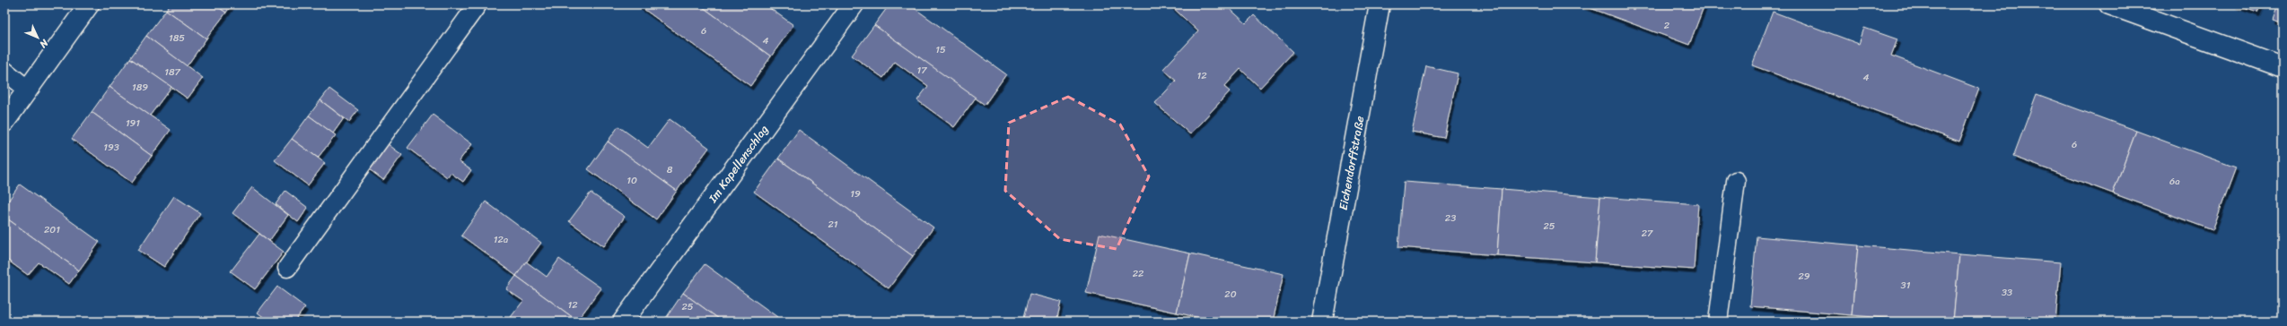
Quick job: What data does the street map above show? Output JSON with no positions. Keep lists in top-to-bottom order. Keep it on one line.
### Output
{"streets":{"street":["Im Kapellenschlag","Eichendorffstraße"]},"house_numbers":["2","6","185","4","15","17","187","12","4","189","191","6","193","8","10","6a","19","23","21","25","201","27","12a","22","29","31","33","20","12","25"],"north":"bottom right"}
